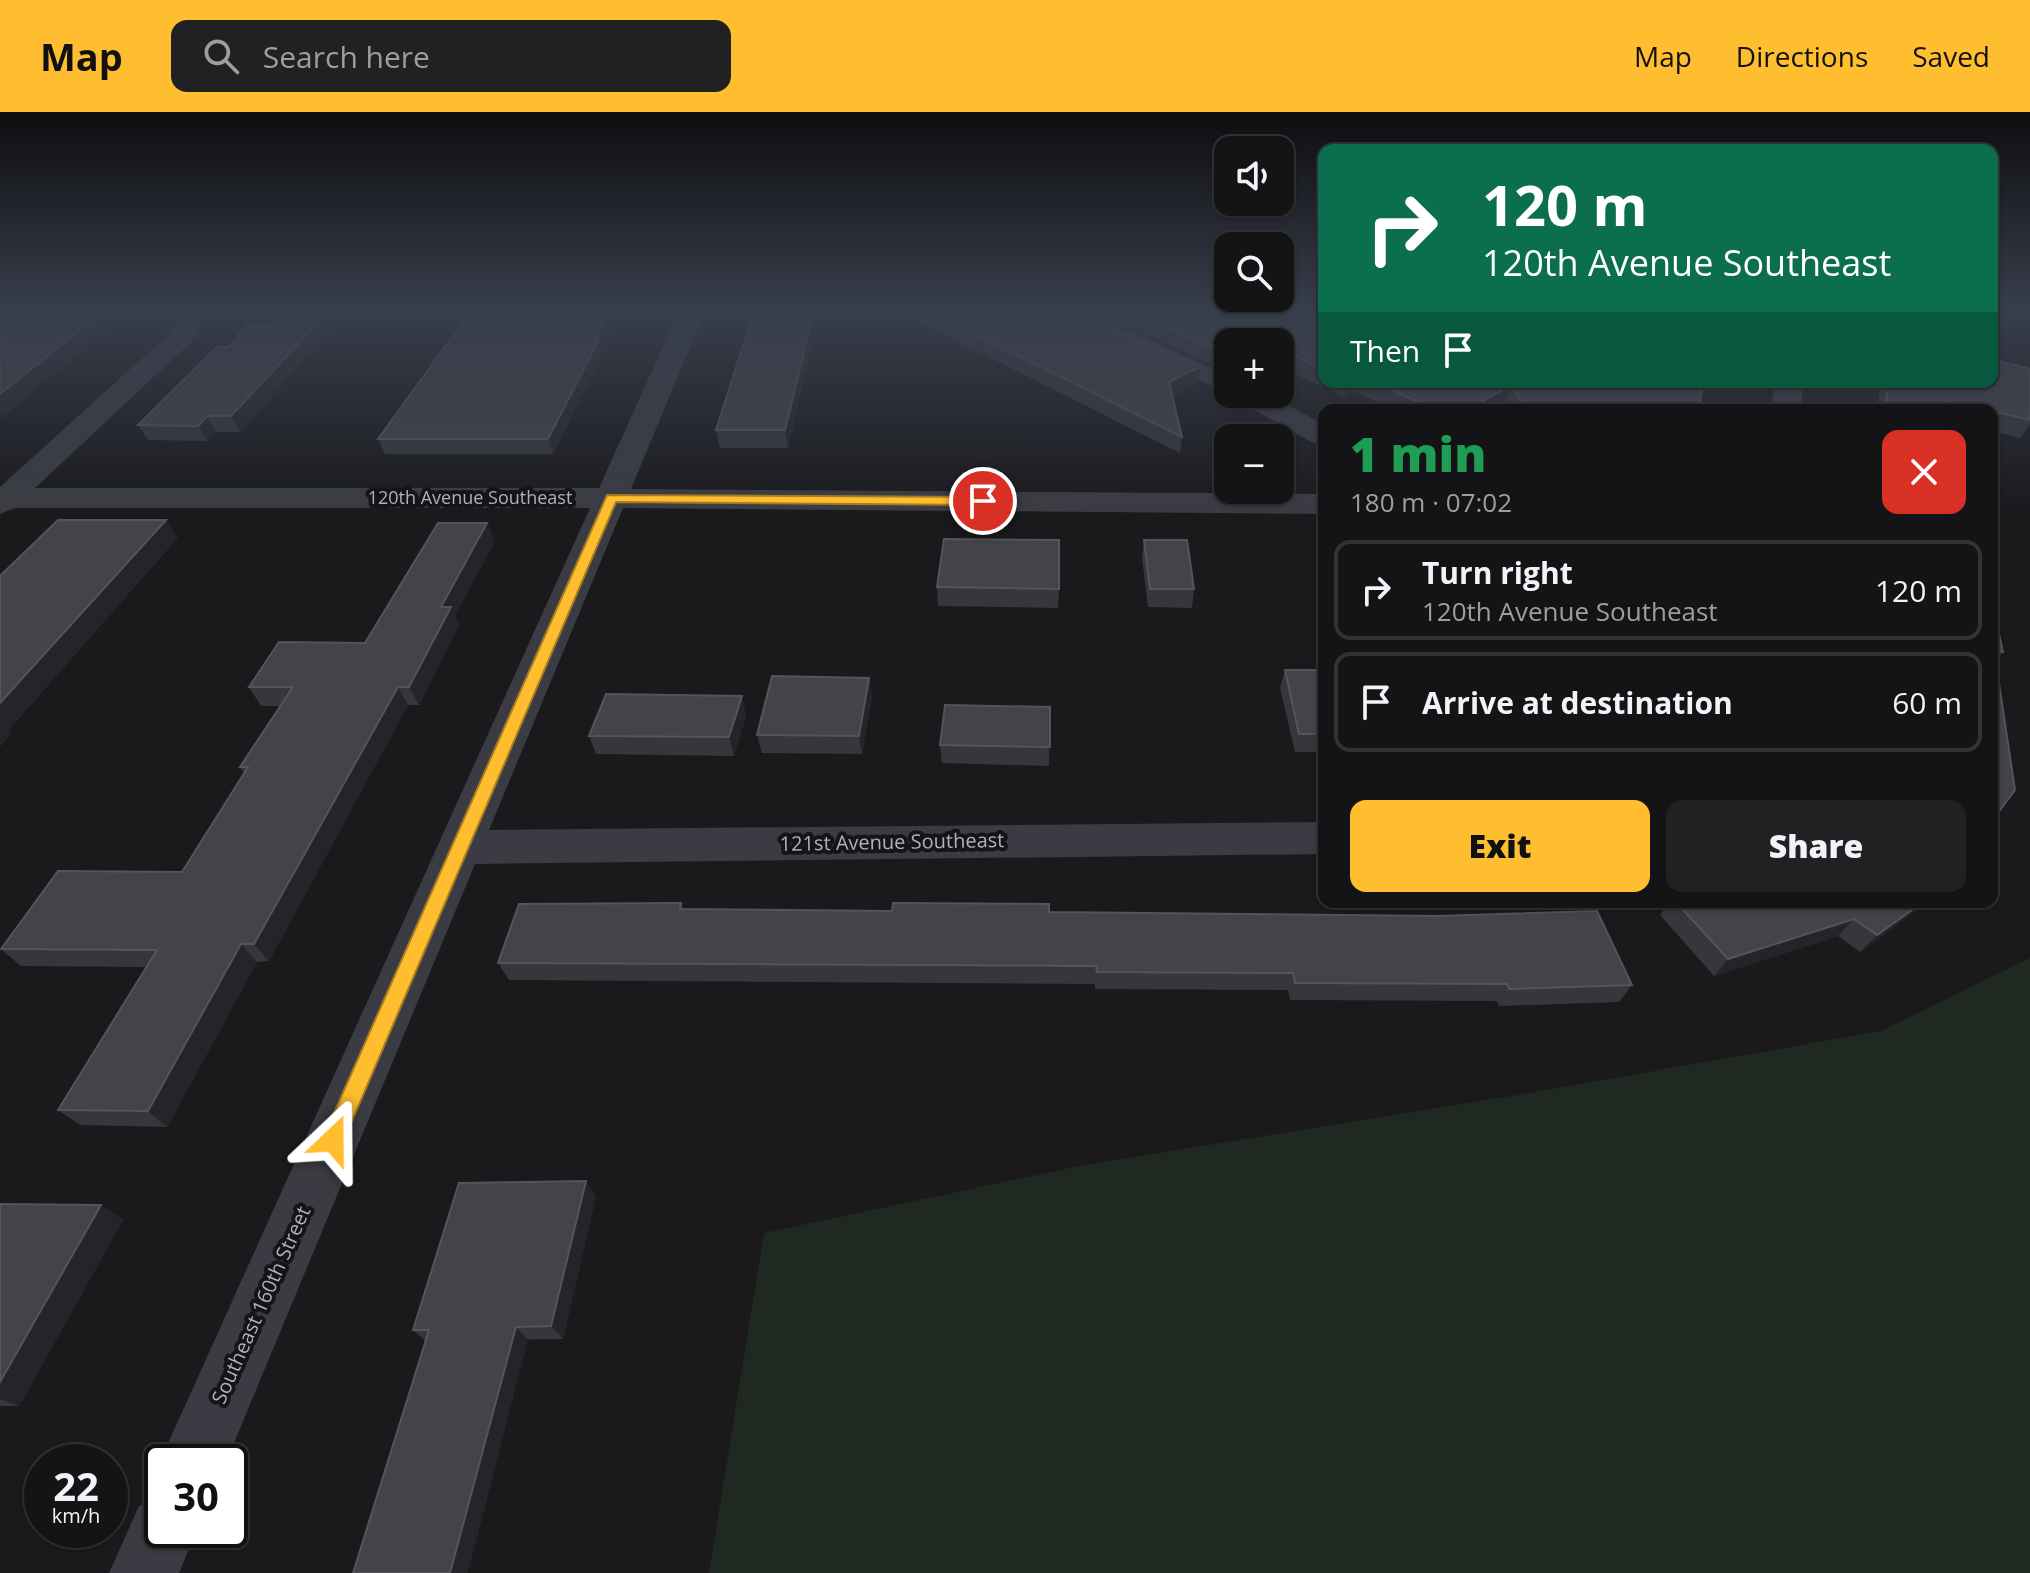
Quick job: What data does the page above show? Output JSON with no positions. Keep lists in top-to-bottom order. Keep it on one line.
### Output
{"streets":{"street":["120th Avenue Southeast","121st Avenue Southeast","Southeast 160th Street"]},"crossings":[["120th Avenue Southeast","Southeast 160th Street"],["121st Avenue Southeast","Southeast 160th Street"]],"page":{"header":"Map","search":"Search here","nav":["Map","Directions","Saved"],"map_buttons":["+","−"],"turn":["120 m","120th Avenue Southeast"],"then":"Then","heading":["1 min","180 m · 07:02"],"list":[{"name":"Turn right","note":"120th Avenue Southeast","value":"120 m"},{"name":"Arrive at destination","value":"60 m"}],"buttons":["Exit","Share"],"speed":"22 km/h","limit":"30"}}
